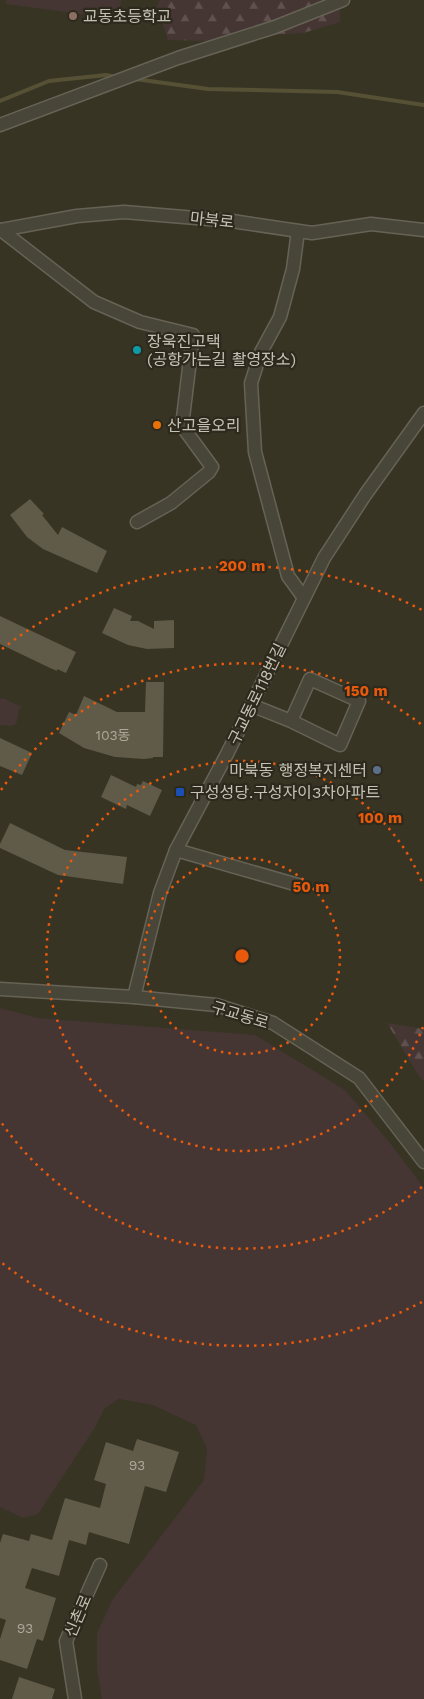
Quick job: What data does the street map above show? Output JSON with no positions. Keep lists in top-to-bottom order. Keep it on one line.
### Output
{"streets":{"street":["마북로","구교동로118번길","구교동로","신촌로"]},"crossings":[["구교동로118번길","구교동로"]],"places":{"other":["교동초등학교","장욱진고택 (공항가는길 촬영장소)","산고을오리","마북동 행정복지센터"],"transit":["구성성당.구성자이3차아파트"]},"house_numbers":["103동","93","93"],"rings":["200 m","150 m","100 m","50 m"]}
